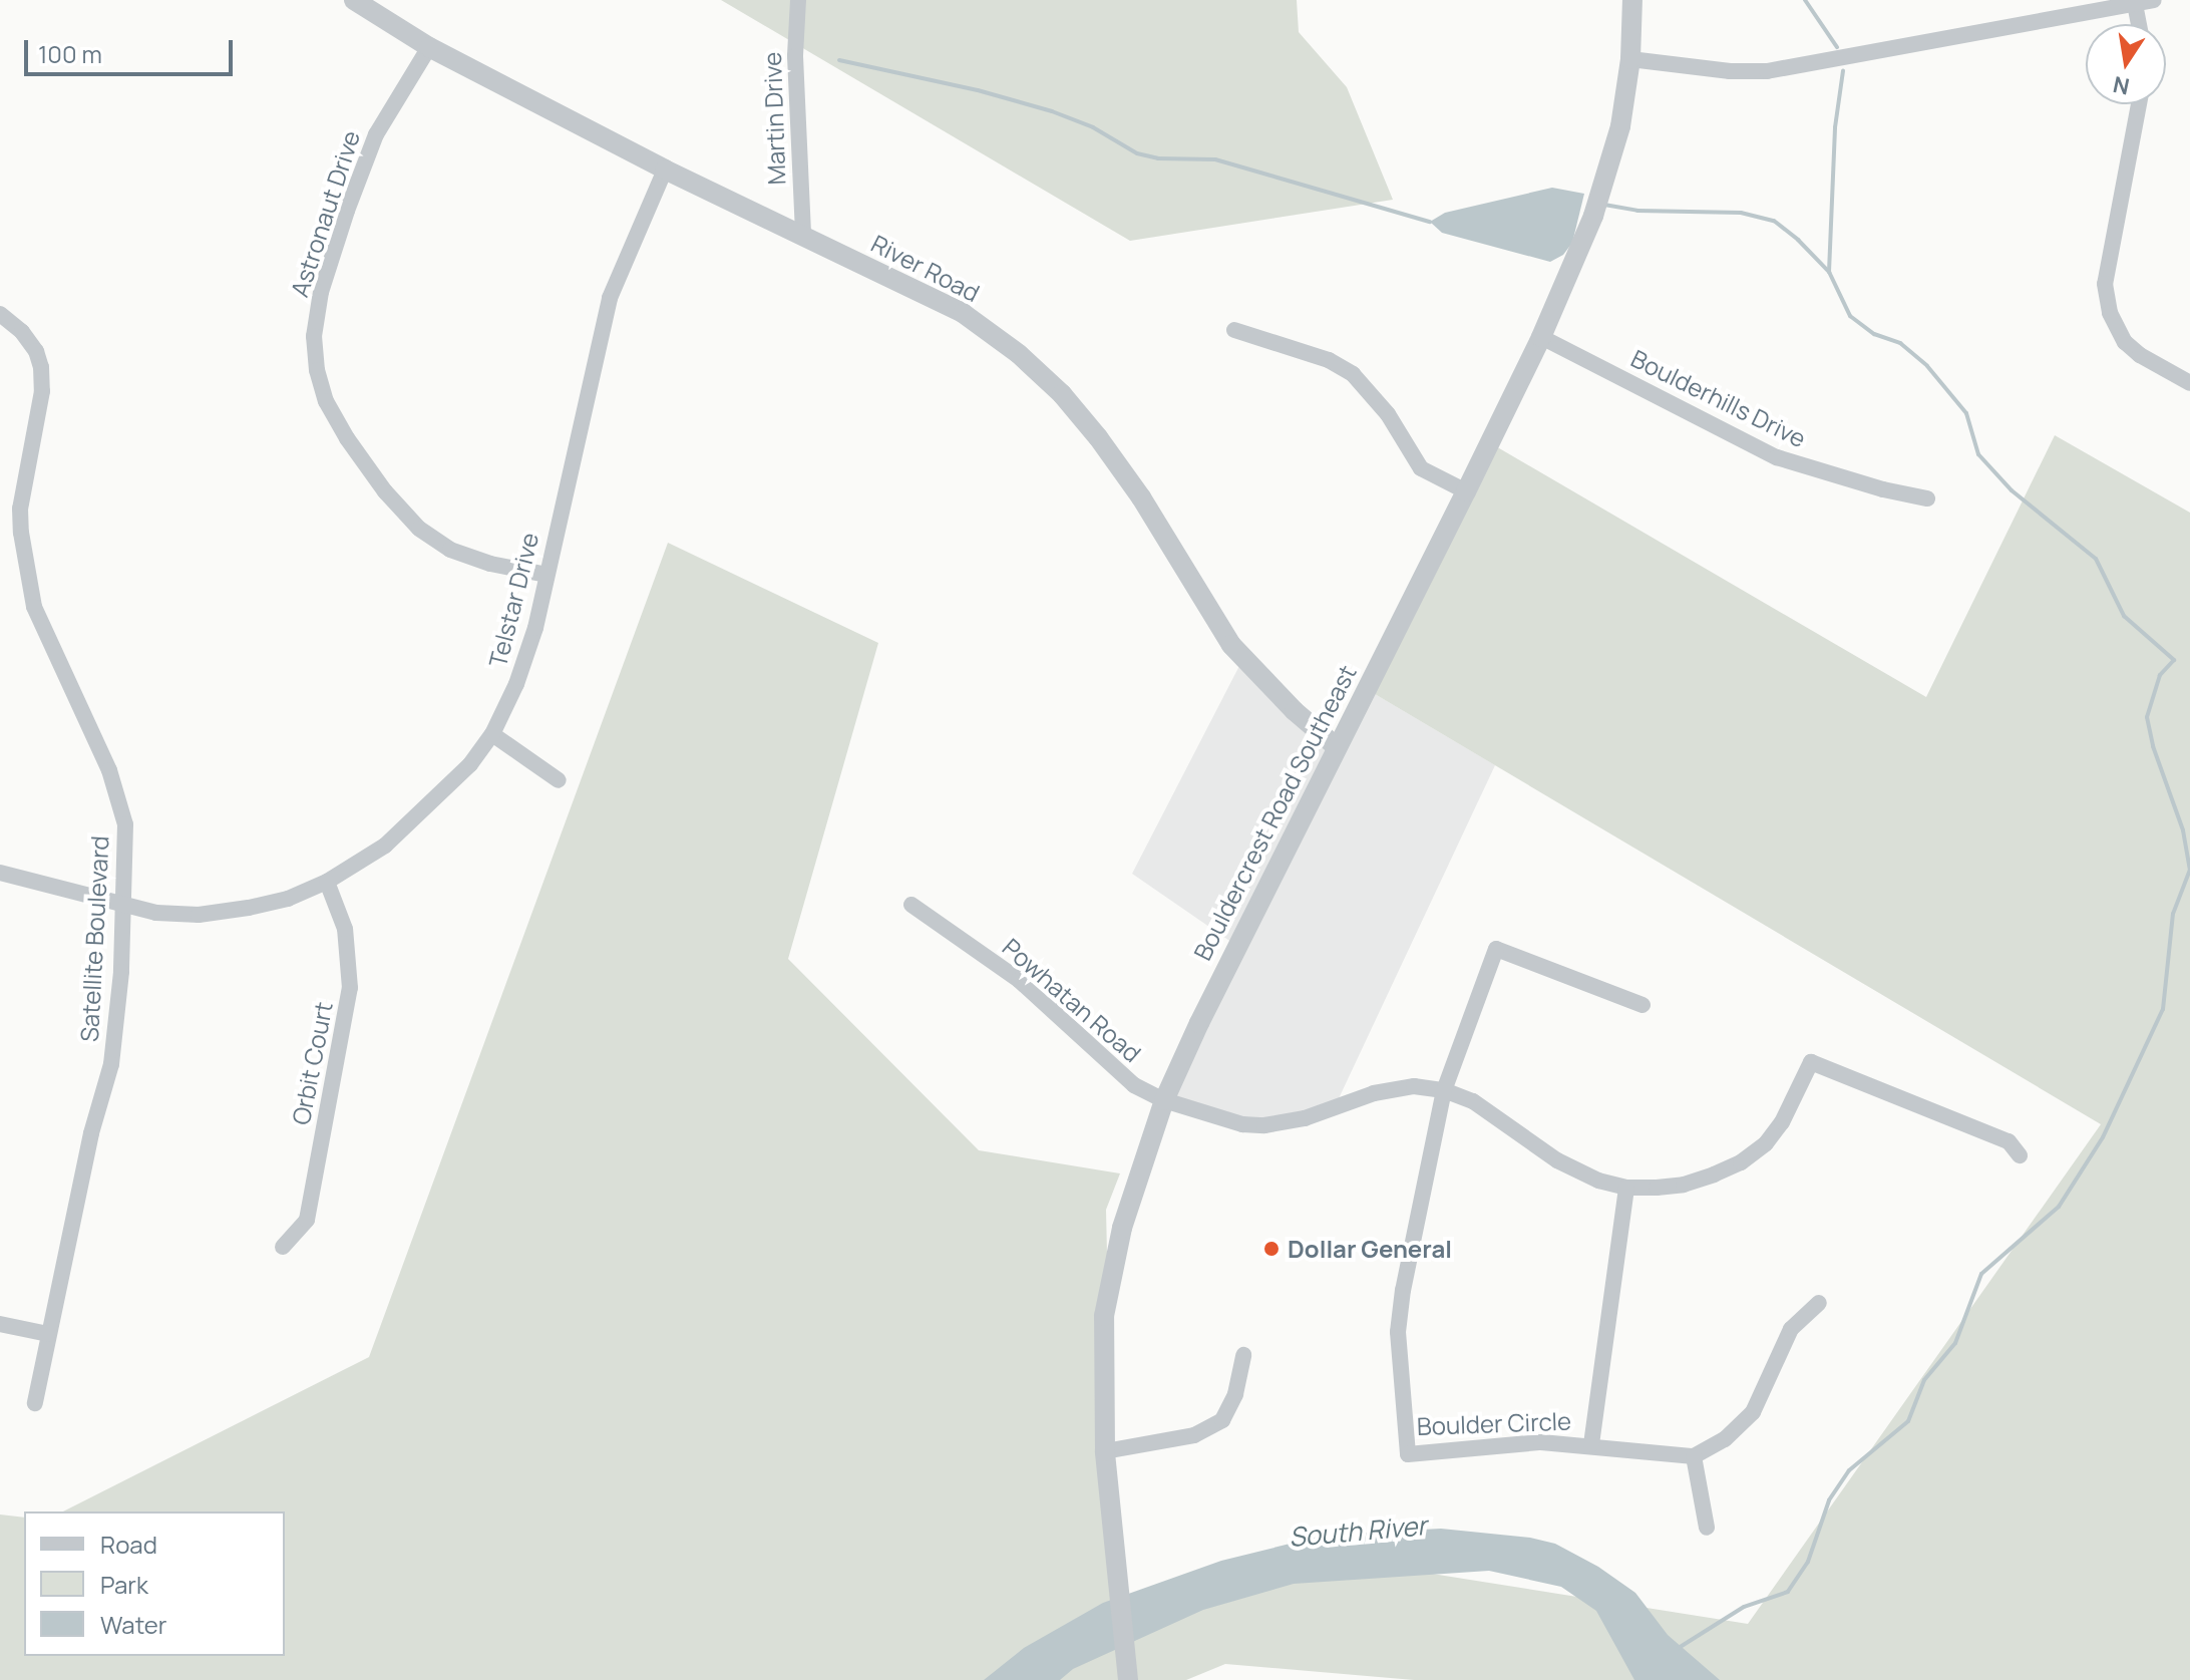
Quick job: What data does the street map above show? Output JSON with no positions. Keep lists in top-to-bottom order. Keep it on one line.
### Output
{"streets":{"street":["Martin Drive","Astronaut Drive","River Road","Boulderhills Drive","Telstar Drive","Bouldercrest Road Southeast","Satellite Boulevard","Powhatan Road","Orbit Court","Boulder Circle"]},"crossings":[["Martin Drive","River Road"],["Astronaut Drive","River Road"],["Astronaut Drive","Telstar Drive"],["River Road","Telstar Drive"],["River Road","Bouldercrest Road Southeast"],["Boulderhills Drive","Bouldercrest Road Southeast"],["Telstar Drive","Satellite Boulevard"],["Telstar Drive","Orbit Court"],["Bouldercrest Road Southeast","Powhatan Road"],["Powhatan Road","Boulder Circle"]],"water":["South River"],"places":["Dollar General"],"legend":["Road","Park","Water"],"scale_bar":"100 m","north":"bottom"}
